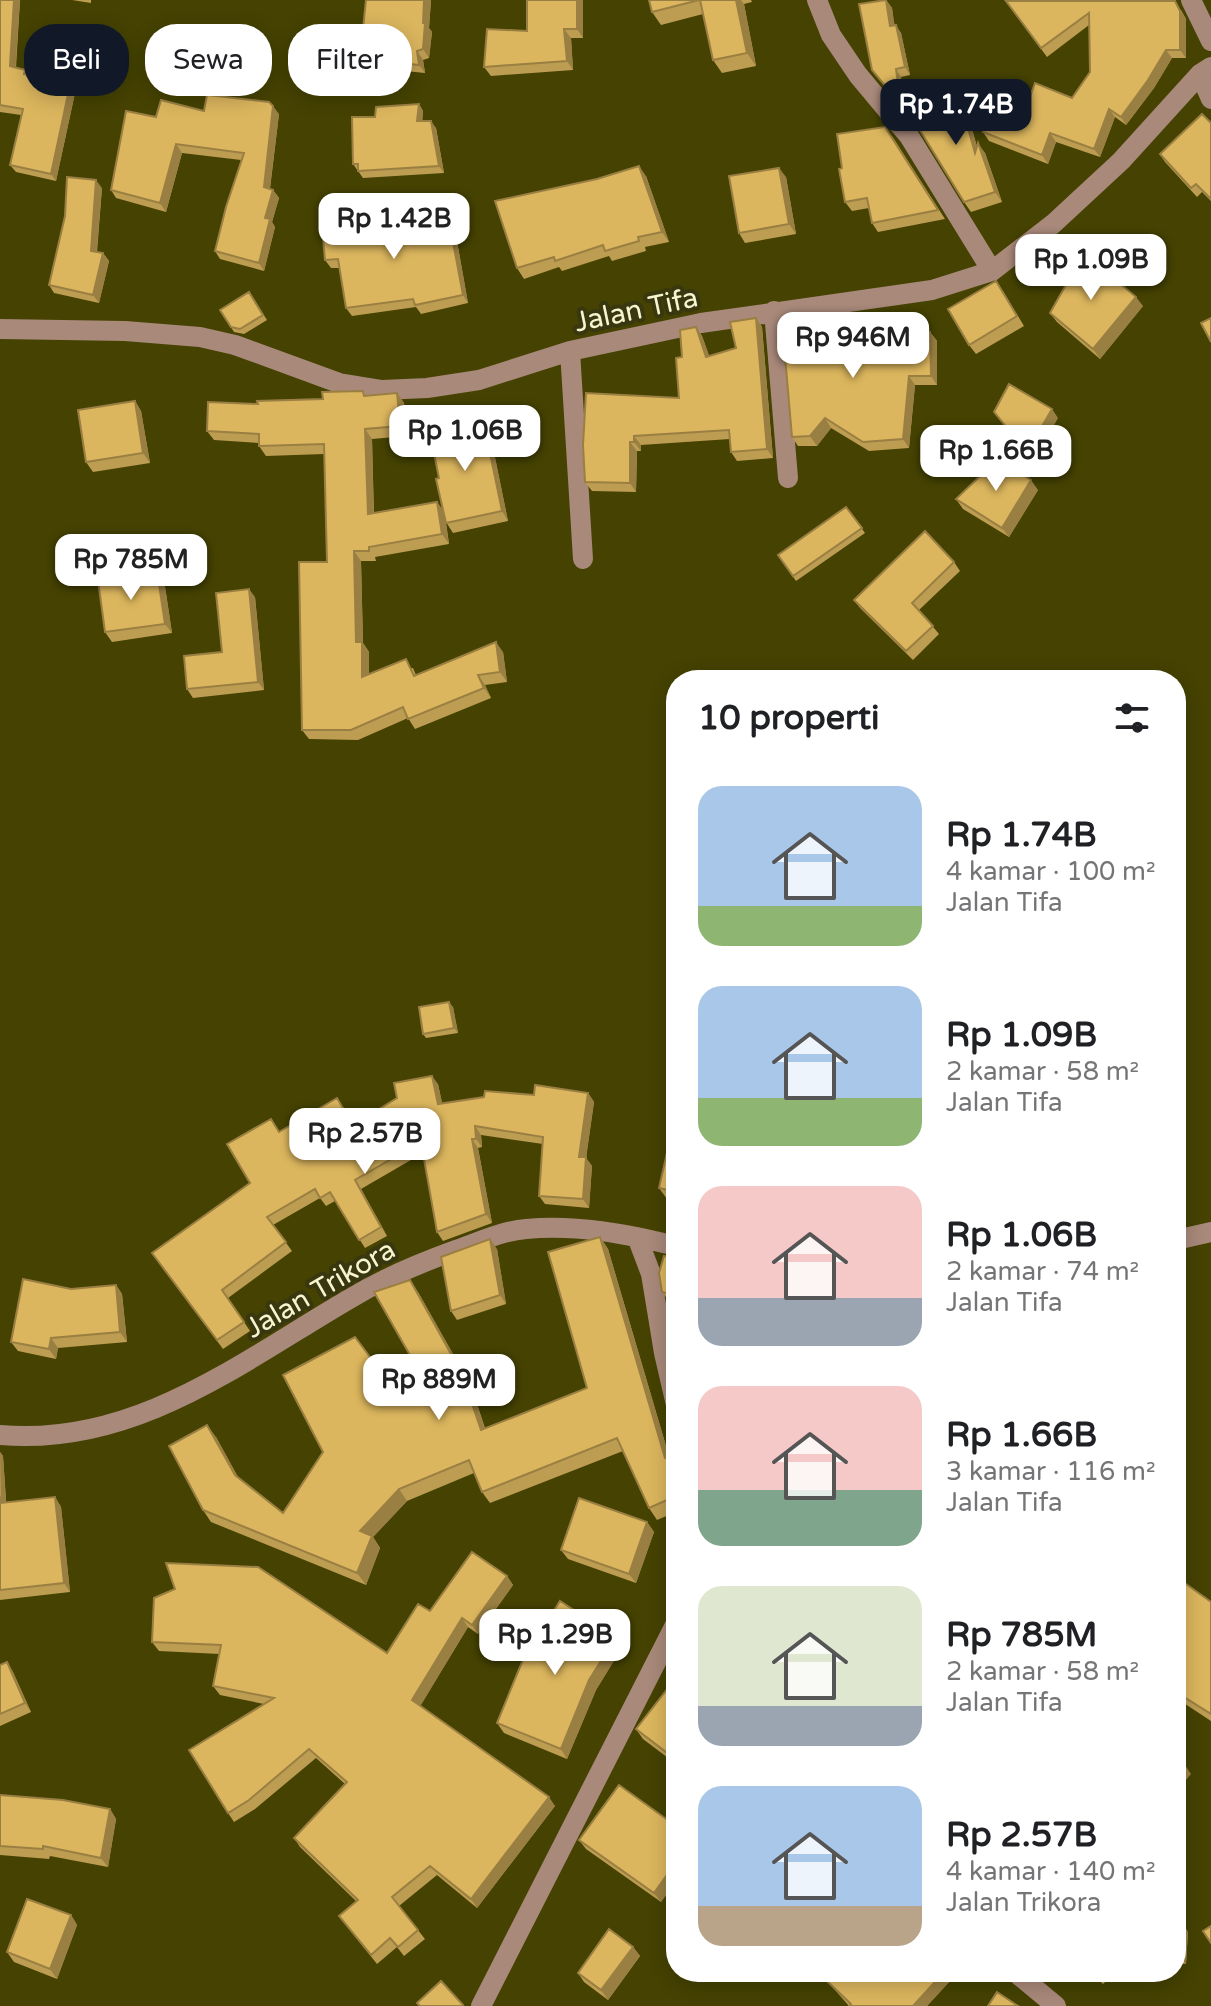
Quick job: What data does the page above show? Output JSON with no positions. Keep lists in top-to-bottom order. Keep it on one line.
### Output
{"streets":{"street":["Jalan Tifa","Jalan Trikora"]},"page":{"chip":["Beli","Sewa","Filter"],"price":["Rp 1.74B","Rp 1.42B","Rp 1.09B","Rp 946M","Rp 1.06B","Rp 1.66B","Rp 785M","Rp 2.57B","Rp 889M","Rp 1.29B"],"heading":"10 properti","list":[{"name":"Rp 1.74B","note":"4 kamar · 100 m² · Jalan Tifa"},{"name":"Rp 1.09B","note":"2 kamar · 58 m² · Jalan Tifa"},{"name":"Rp 1.06B","note":"2 kamar · 74 m² · Jalan Tifa"},{"name":"Rp 1.66B","note":"3 kamar · 116 m² · Jalan Tifa"},{"name":"Rp 785M","note":"2 kamar · 58 m² · Jalan Tifa"},{"name":"Rp 2.57B","note":"4 kamar · 140 m² · Jalan Trikora"}]}}
